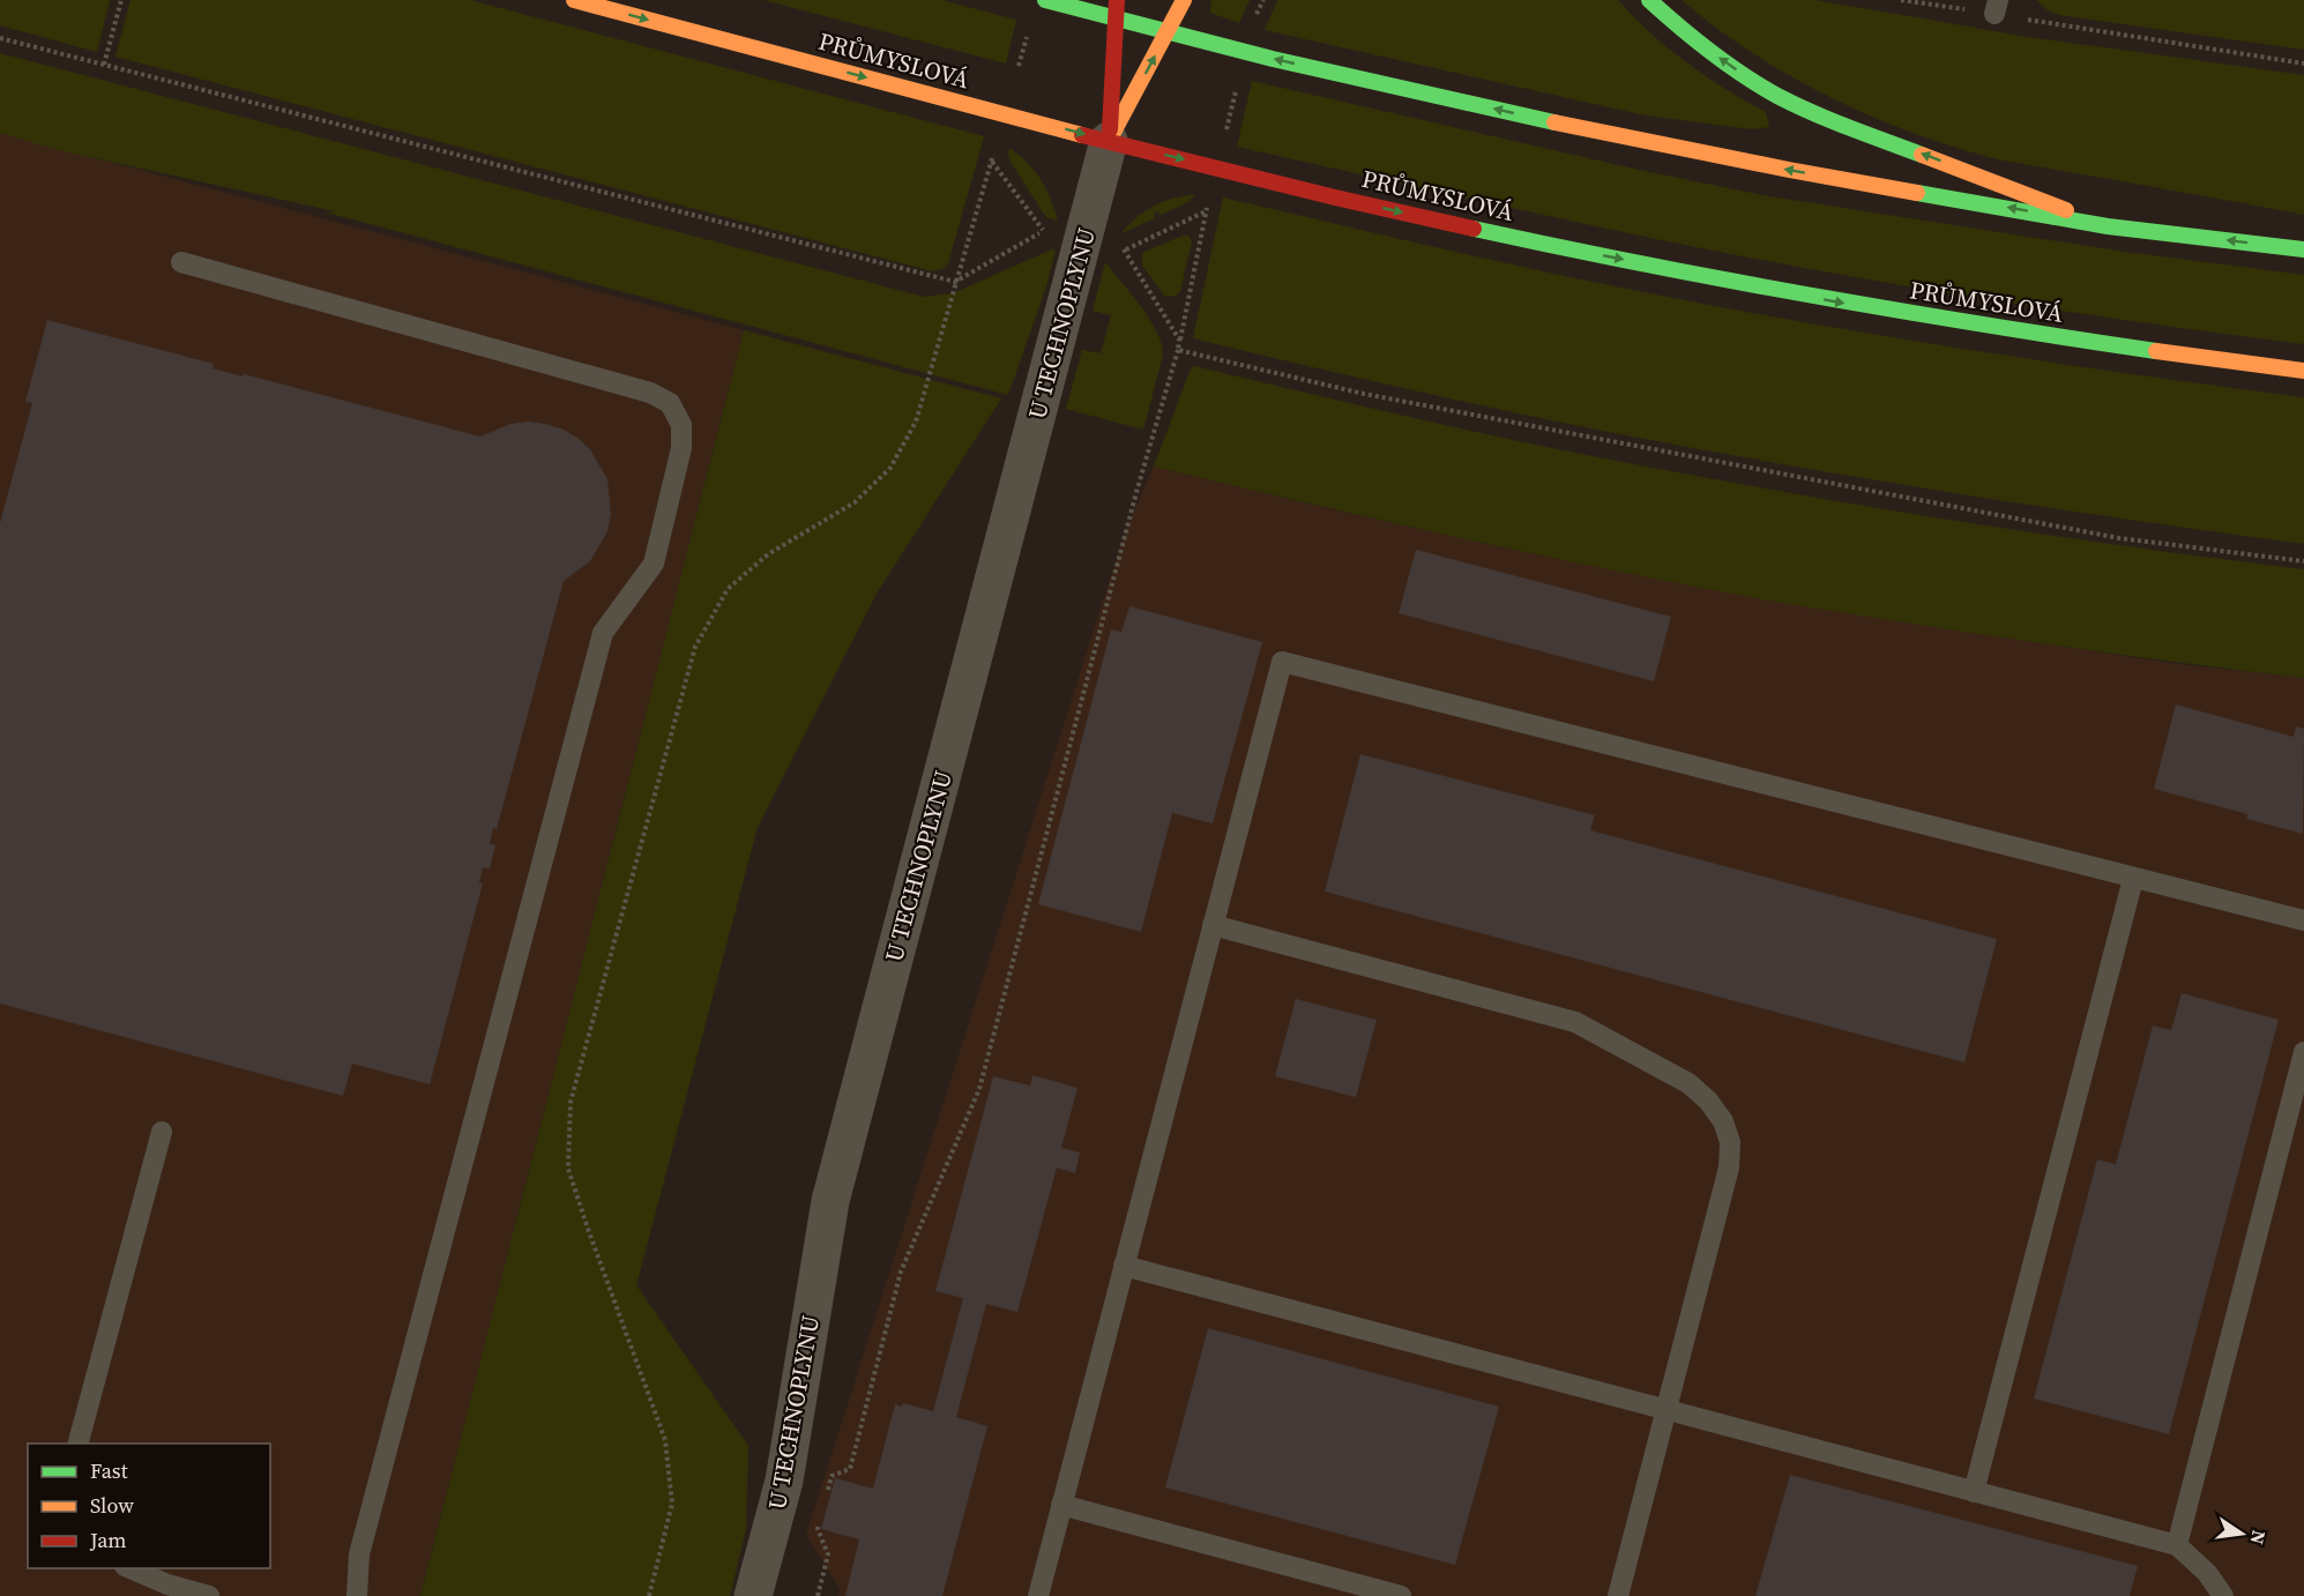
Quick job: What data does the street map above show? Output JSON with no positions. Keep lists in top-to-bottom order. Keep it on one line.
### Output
{"streets":{"main road":["PRŮMYSLOVÁ"],"street":["U TECHNOPLYNU"]},"crossings":[["PRŮMYSLOVÁ","U TECHNOPLYNU"]],"legend":["Fast","Slow","Jam"],"north":"right"}
